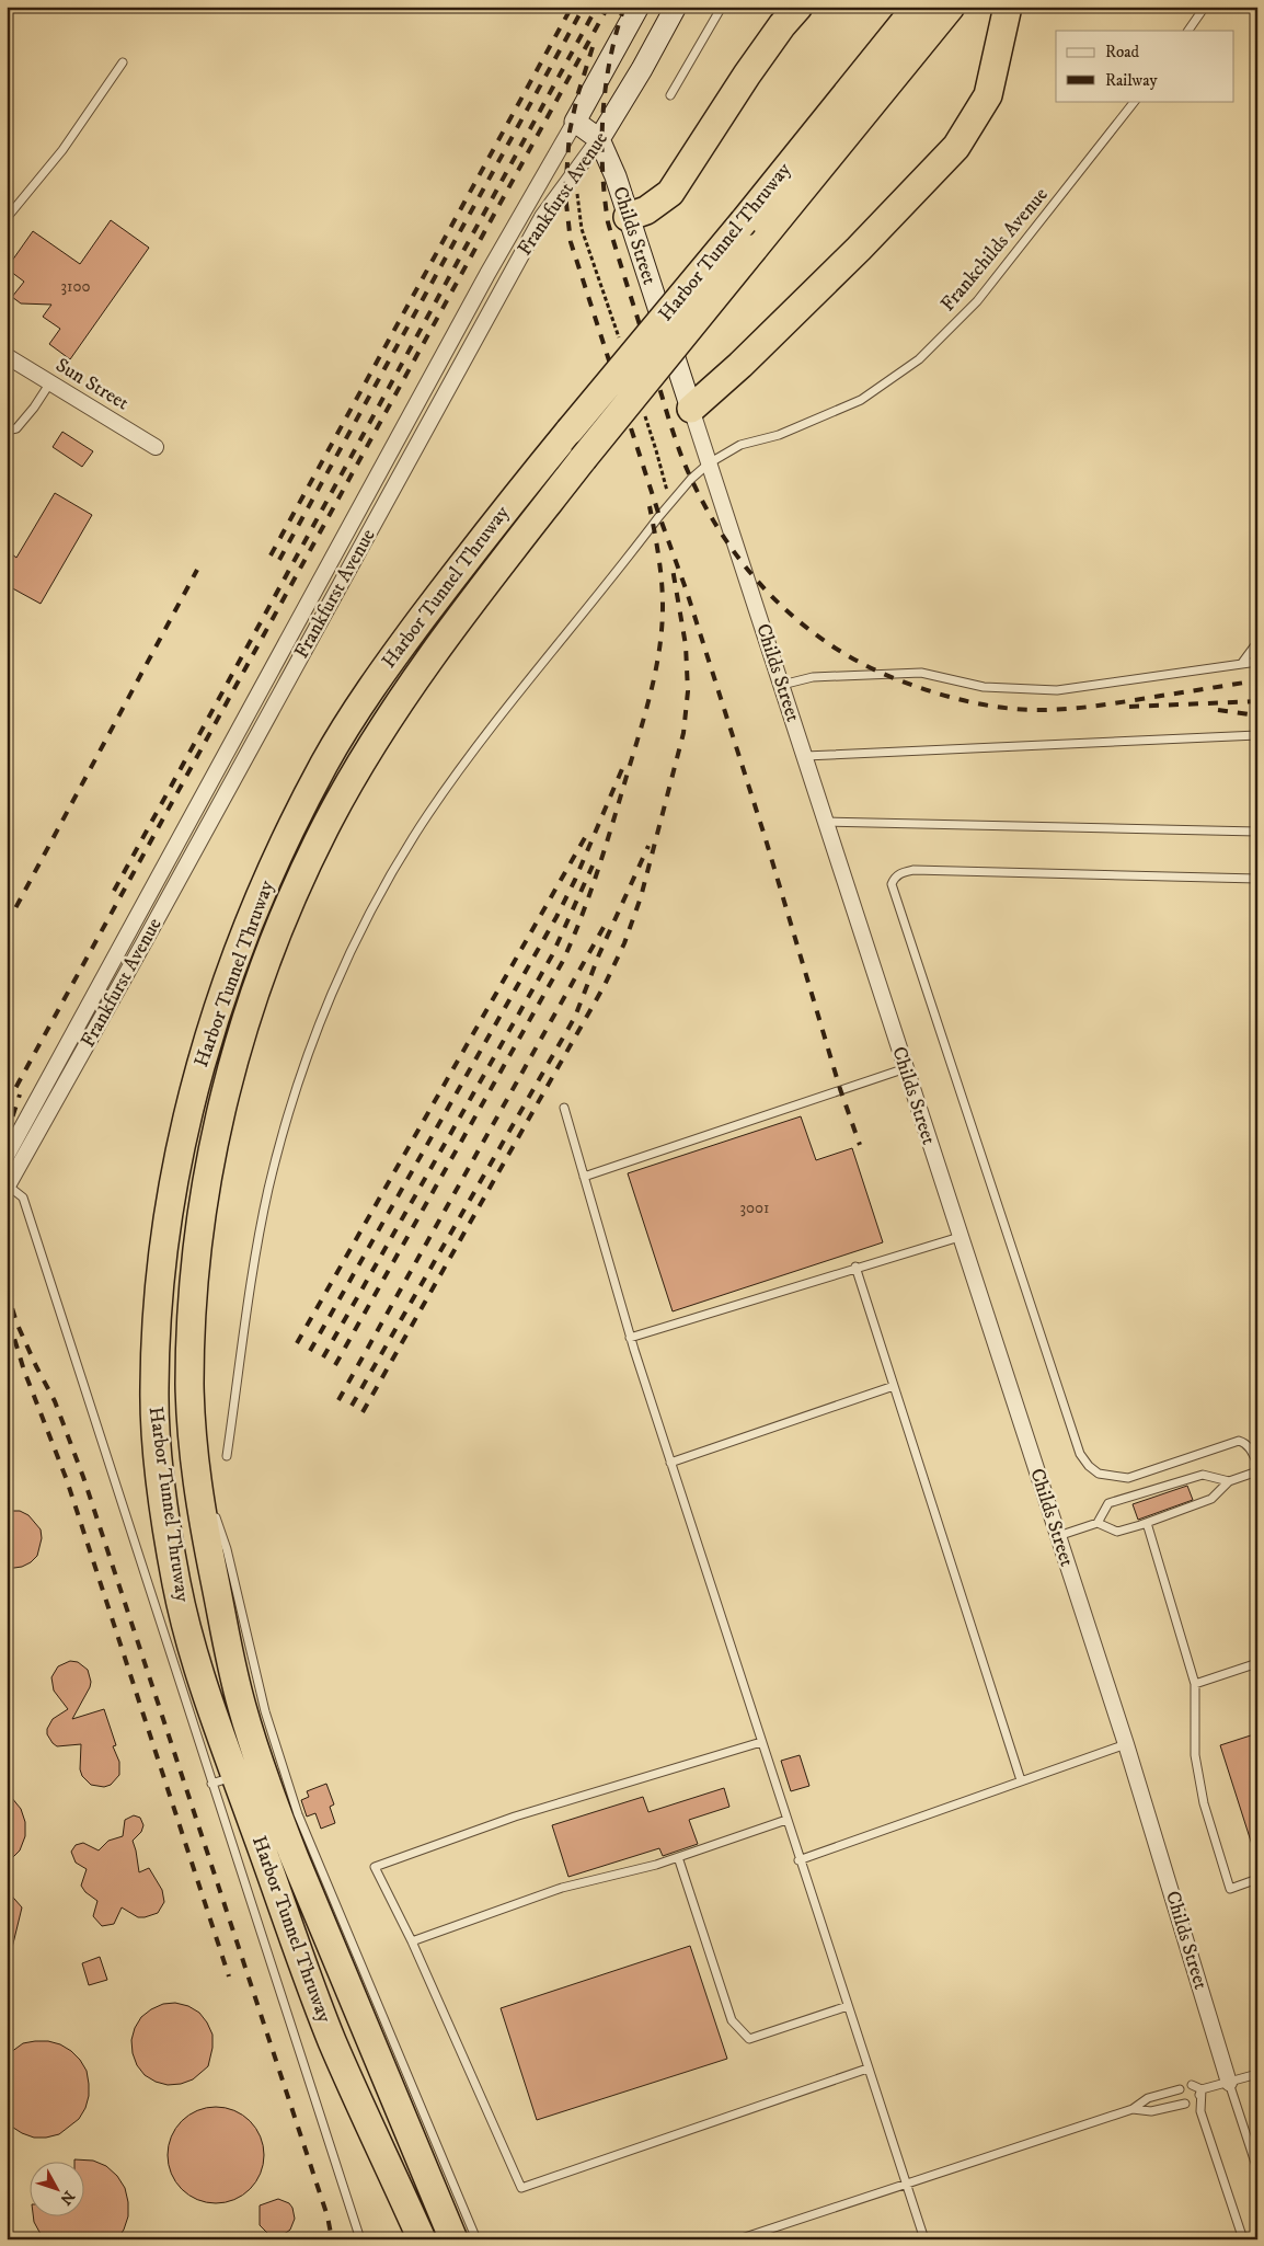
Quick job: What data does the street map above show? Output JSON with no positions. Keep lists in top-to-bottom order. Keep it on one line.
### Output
{"streets":{"highway":["Harbor Tunnel Thruway"],"main road":["Frankfurst Avenue","Childs Street"],"street":["Sun Street"],"lane":["Frankchilds Avenue"]},"crossings":[["Frankfurst Avenue","Childs Street"],["Childs Street","Frankchilds Avenue"]],"house_numbers":["3100","3001"],"legend":["Road","Railway"],"north":"bottom right"}
